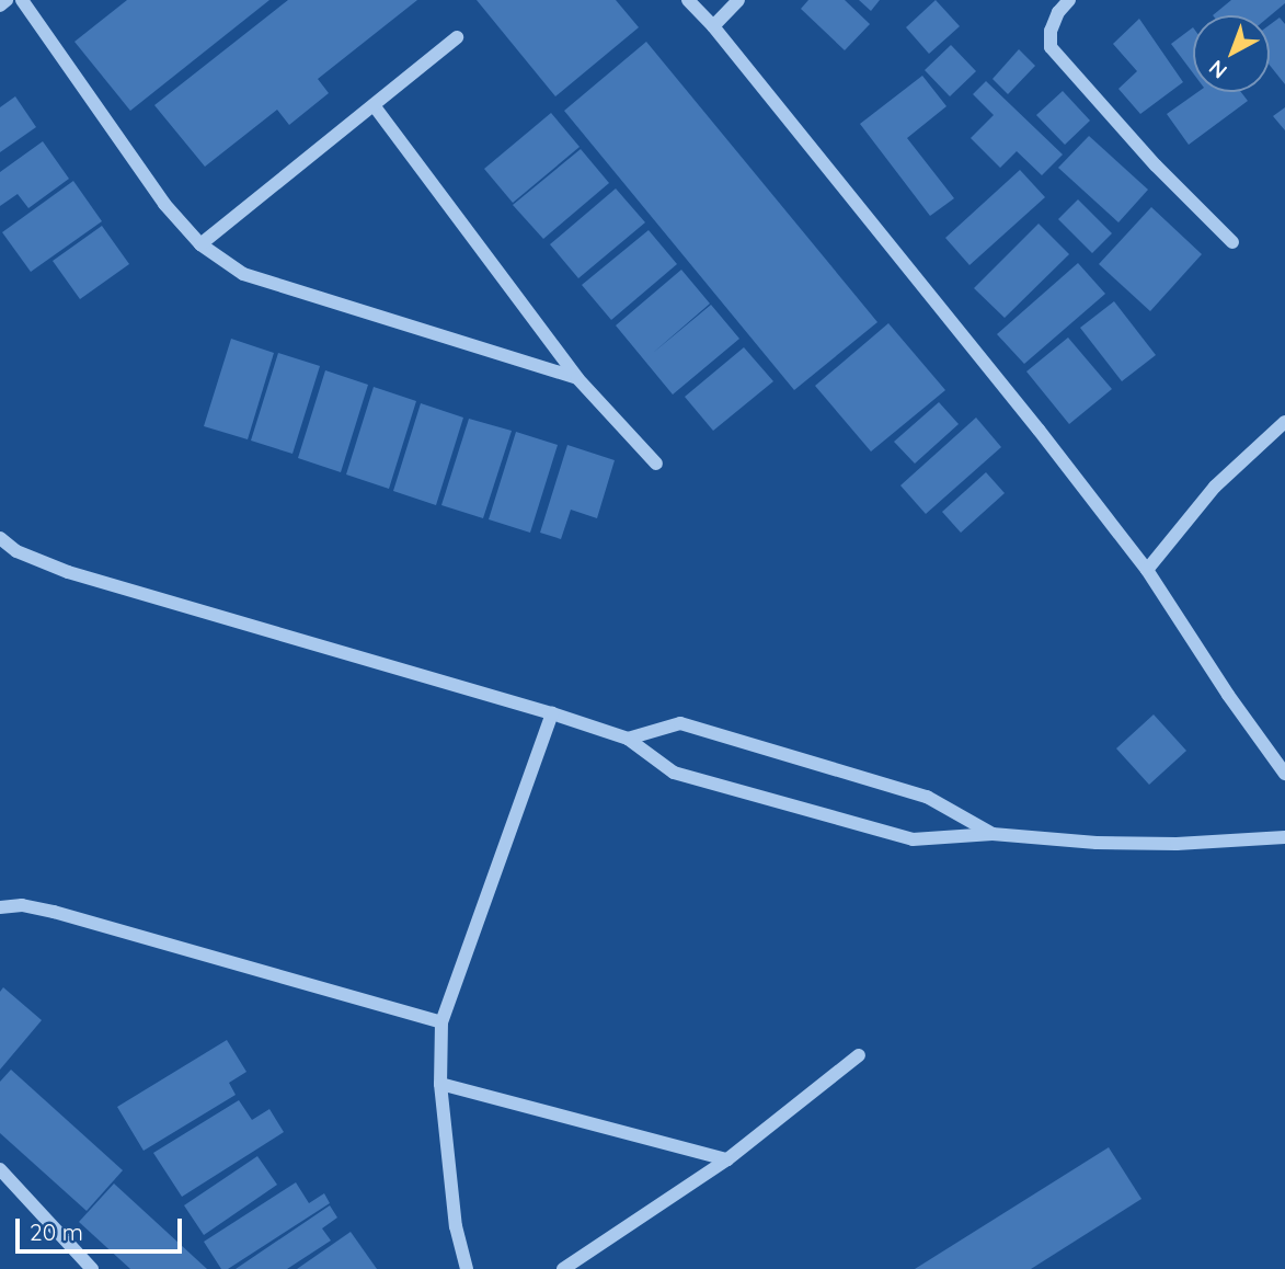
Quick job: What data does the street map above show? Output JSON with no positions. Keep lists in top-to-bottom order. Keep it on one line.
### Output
{"scale_bar":"20 m","north":"bottom left"}
